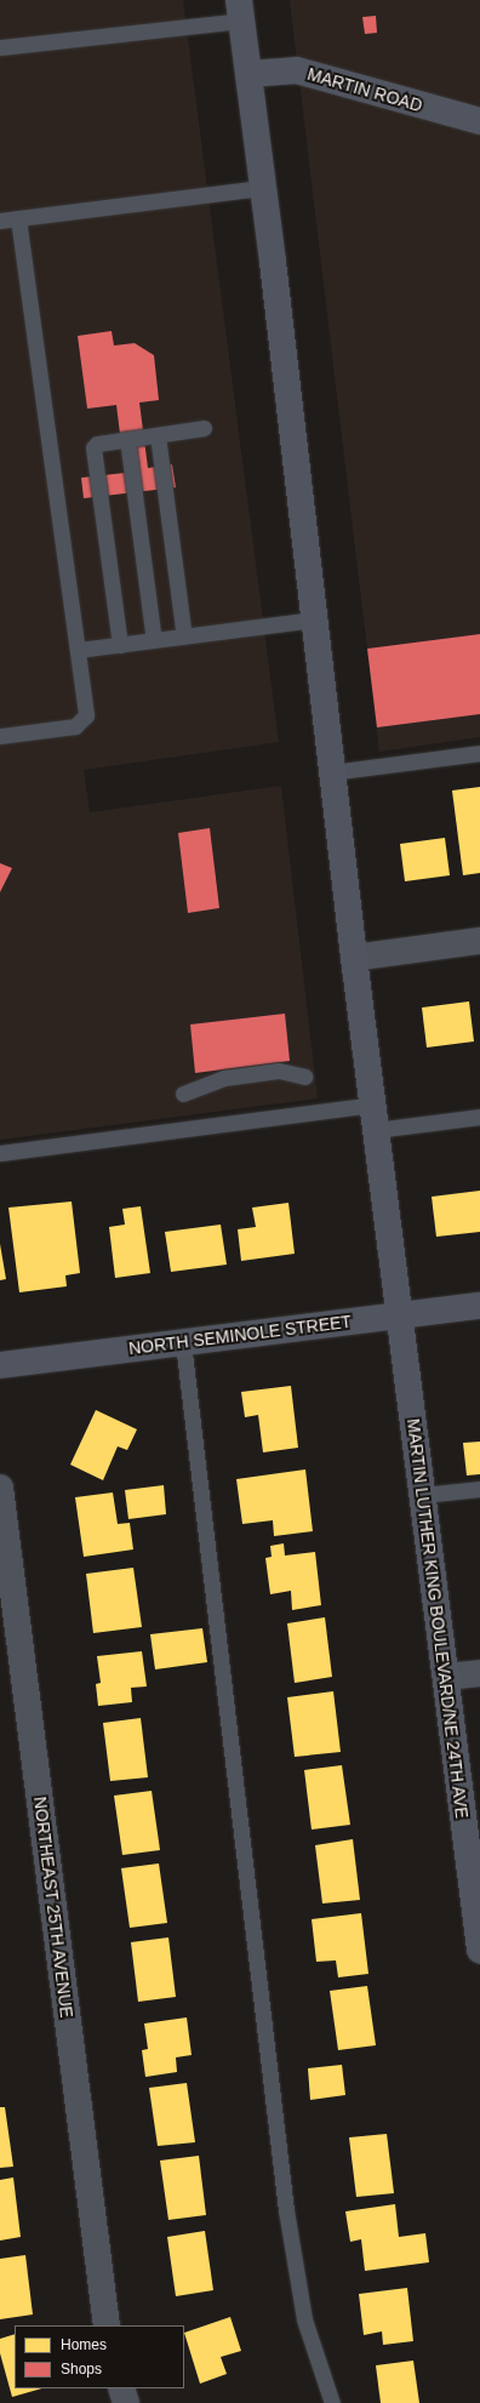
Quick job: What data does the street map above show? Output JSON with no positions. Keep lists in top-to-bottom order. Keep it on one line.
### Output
{"streets":{"main road":["MARTIN ROAD","NORTH SEMINOLE STREET","MARTIN LUTHER KING BOULEVARD/NE 24TH AVE"],"street":["NORTHEAST 25TH AVENUE"]},"crossings":[["MARTIN ROAD","MARTIN LUTHER KING BOULEVARD/NE 24TH AVE"],["NORTH SEMINOLE STREET","MARTIN LUTHER KING BOULEVARD/NE 24TH AVE"]],"legend":["Homes","Shops"]}
